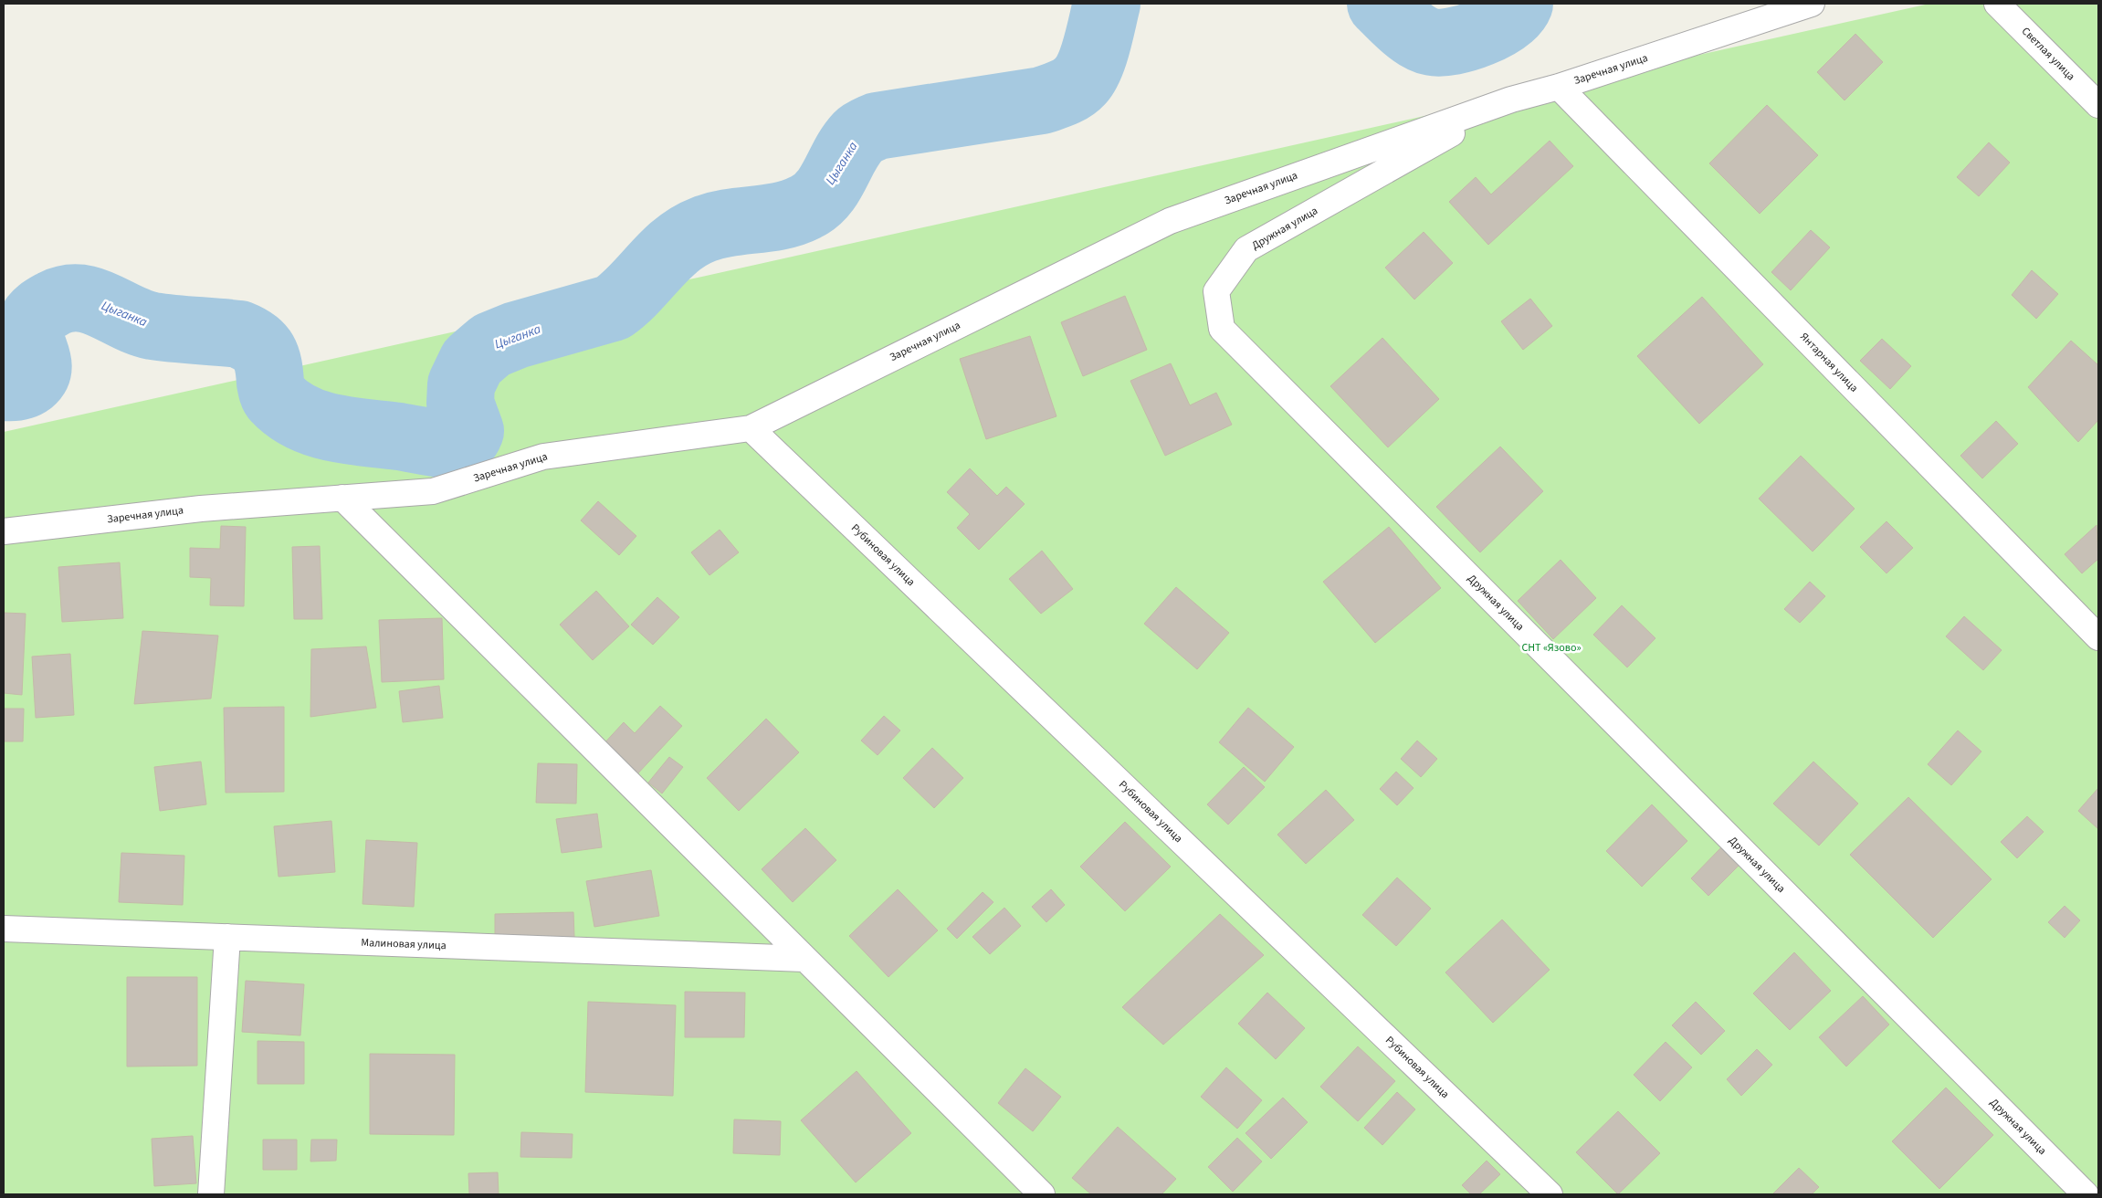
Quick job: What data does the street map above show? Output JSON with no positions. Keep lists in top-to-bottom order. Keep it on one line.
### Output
{"streets":{"street":["Светлая улица","Заречная улица","Дружная улица","Янтарная улица","Рубиновая улица","Малиновая улица"]},"crossings":[["Заречная улица","Дружная улица"],["Заречная улица","Янтарная улица"],["Заречная улица","Рубиновая улица"]],"water":["Цыганка"],"parks":["СНТ «Язово»"]}
